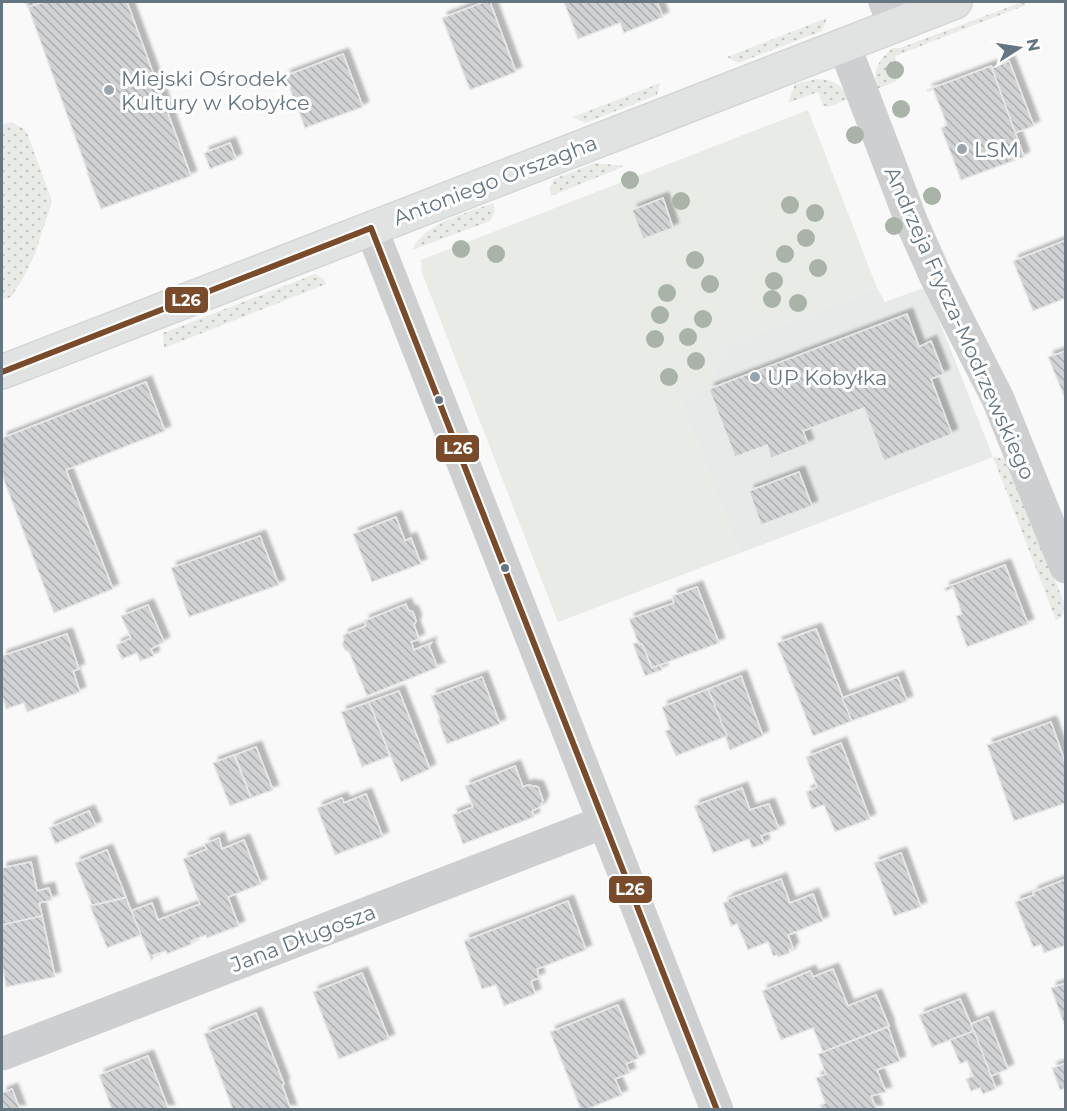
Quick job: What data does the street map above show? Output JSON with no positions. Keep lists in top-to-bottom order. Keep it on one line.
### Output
{"streets":{"street":["Antoniego Orszagha","Andrzeja Frycza-Modrzewskiego","Jana Długosza"]},"crossings":[["Antoniego Orszagha","Andrzeja Frycza-Modrzewskiego"]],"places":["Miejski Ośrodek Kultury w Kobyłce","LSM","UP Kobyłka"],"lines":["transit line L26"],"north":"right"}
